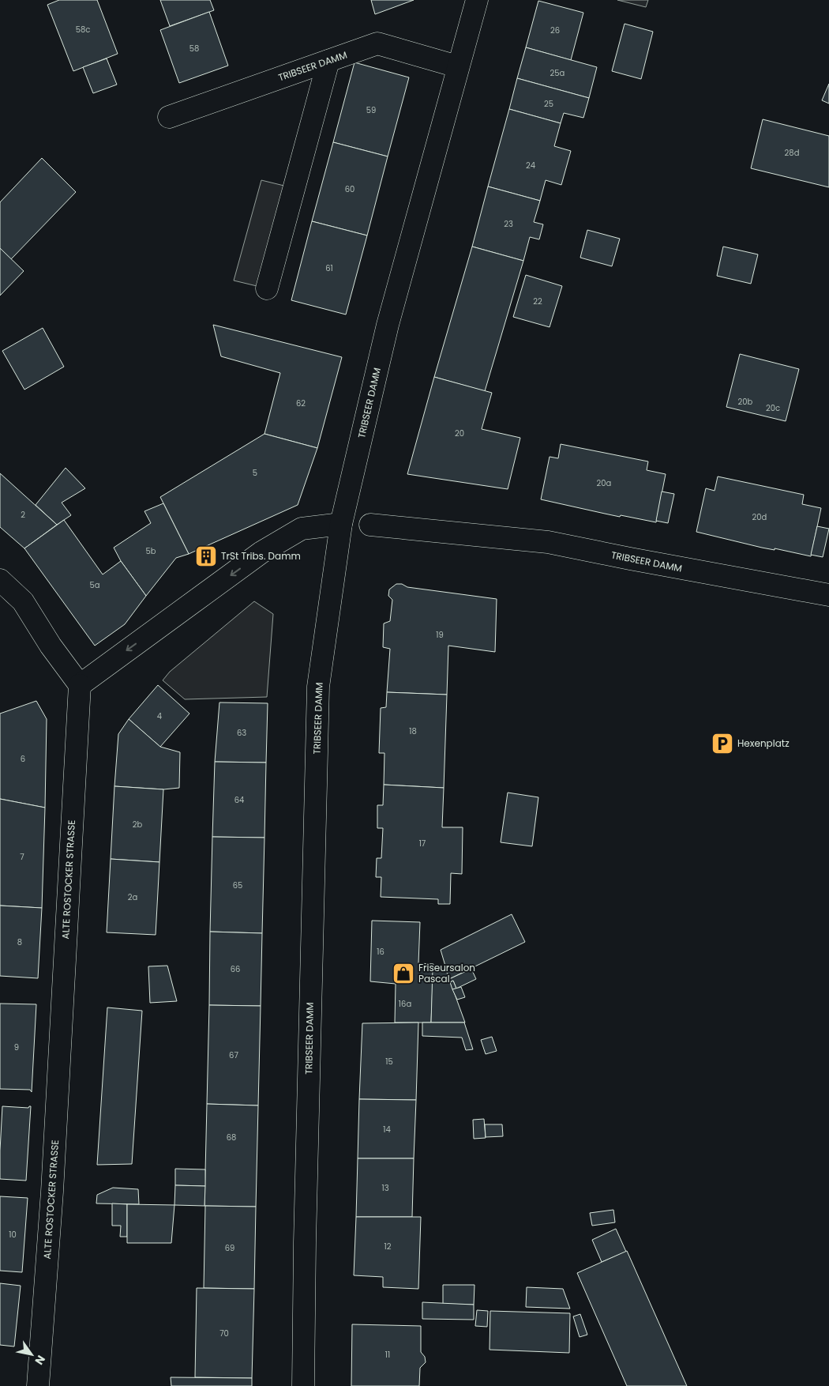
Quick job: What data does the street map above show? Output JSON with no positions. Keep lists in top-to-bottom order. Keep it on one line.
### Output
{"streets":{"street":["TRIBSEER DAMM","ALTE ROSTOCKER STRASSE"]},"places":{"building":["TrSt Tribs. Damm"],"parking":["Hexenplatz"],"shop":["Friseursalon Pascal"]},"house_numbers":["58c","26","58","25a","25","59","28d","24","60","23","61","22","20b","62","20c","20","5","20a","2","20d","5b","5a","19","4","18","63","6","64","2b","17","7","65","2a","8","16","66","16a","9","67","15","14","68","13","10","12","69","70","11"],"north":"bottom right"}
